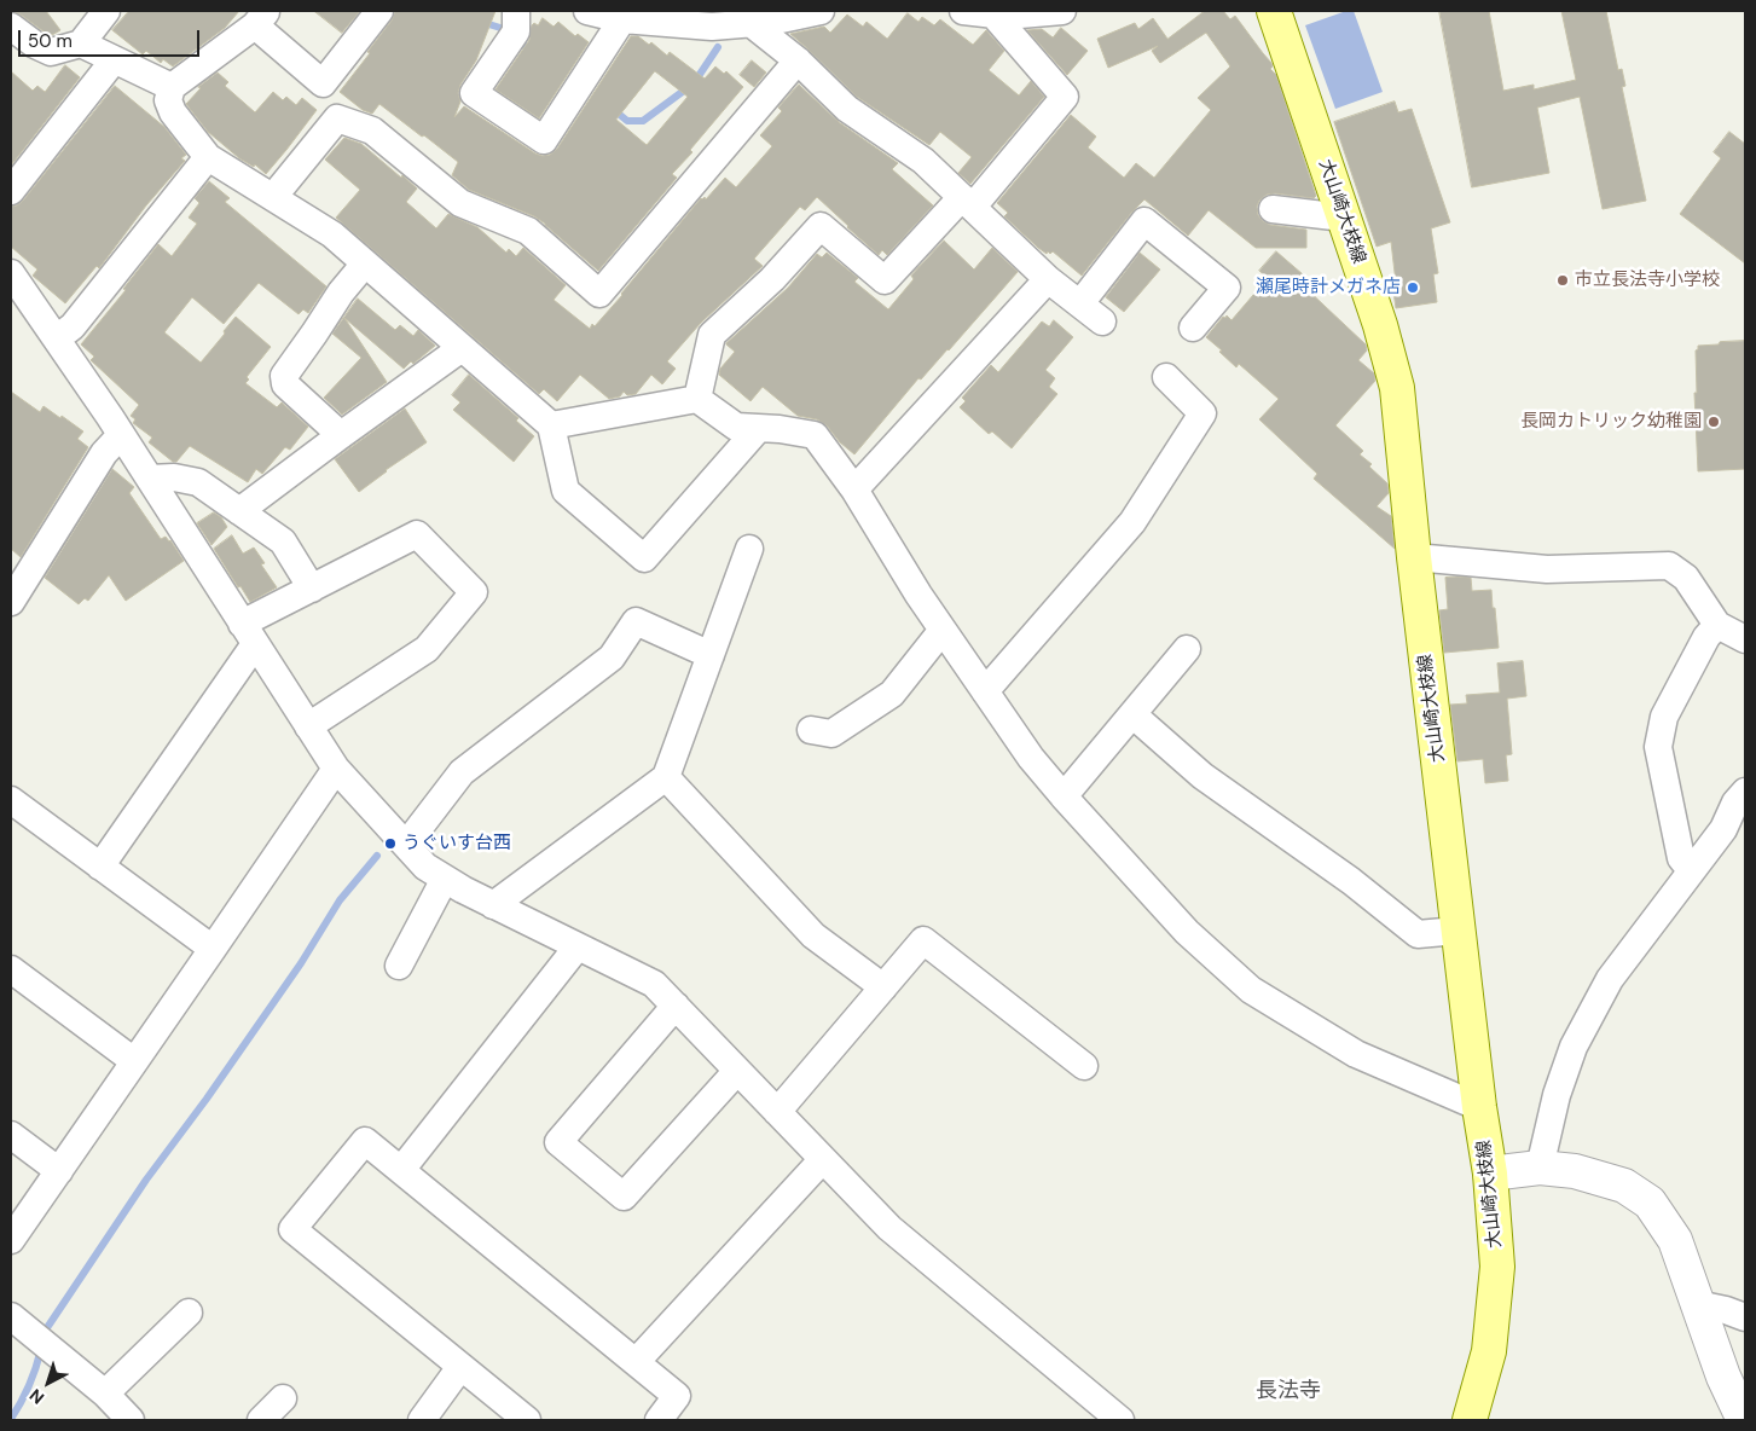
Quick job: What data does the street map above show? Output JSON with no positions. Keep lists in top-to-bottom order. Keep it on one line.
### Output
{"streets":{"main road":["大山崎大枝線"]},"districts":["長法寺"],"places":["市立長法寺小学校","瀬尾時計メガネ店","長岡カトリック幼稚園","うぐいす台西"],"scale_bar":"50 m","north":"bottom left"}
